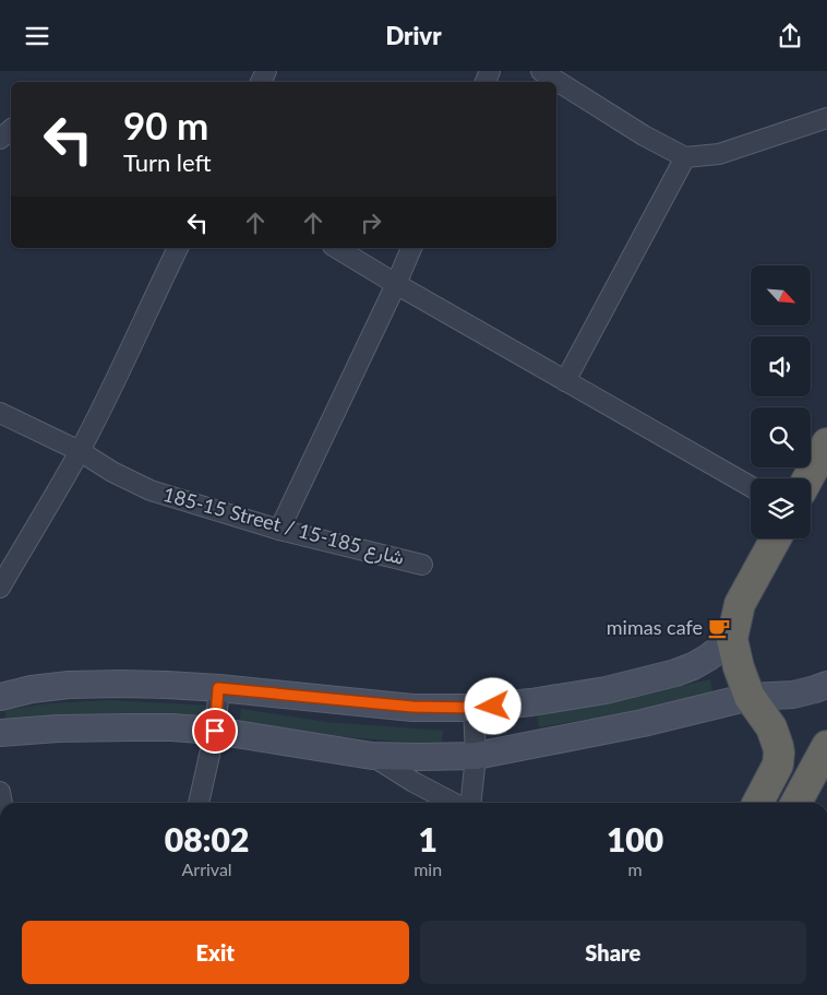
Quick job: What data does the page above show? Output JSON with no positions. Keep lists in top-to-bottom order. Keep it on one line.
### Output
{"streets":{"street":["185-15 Street / شارع 185-15"]},"places":{"cafe":["mimas cafe"]},"north":"bottom right","page":{"header":"Drivr","turn":["90 m","Turn left"],"eta":["08:02","Arrival","1","min","100","m"],"buttons":["Exit","Share"]}}
